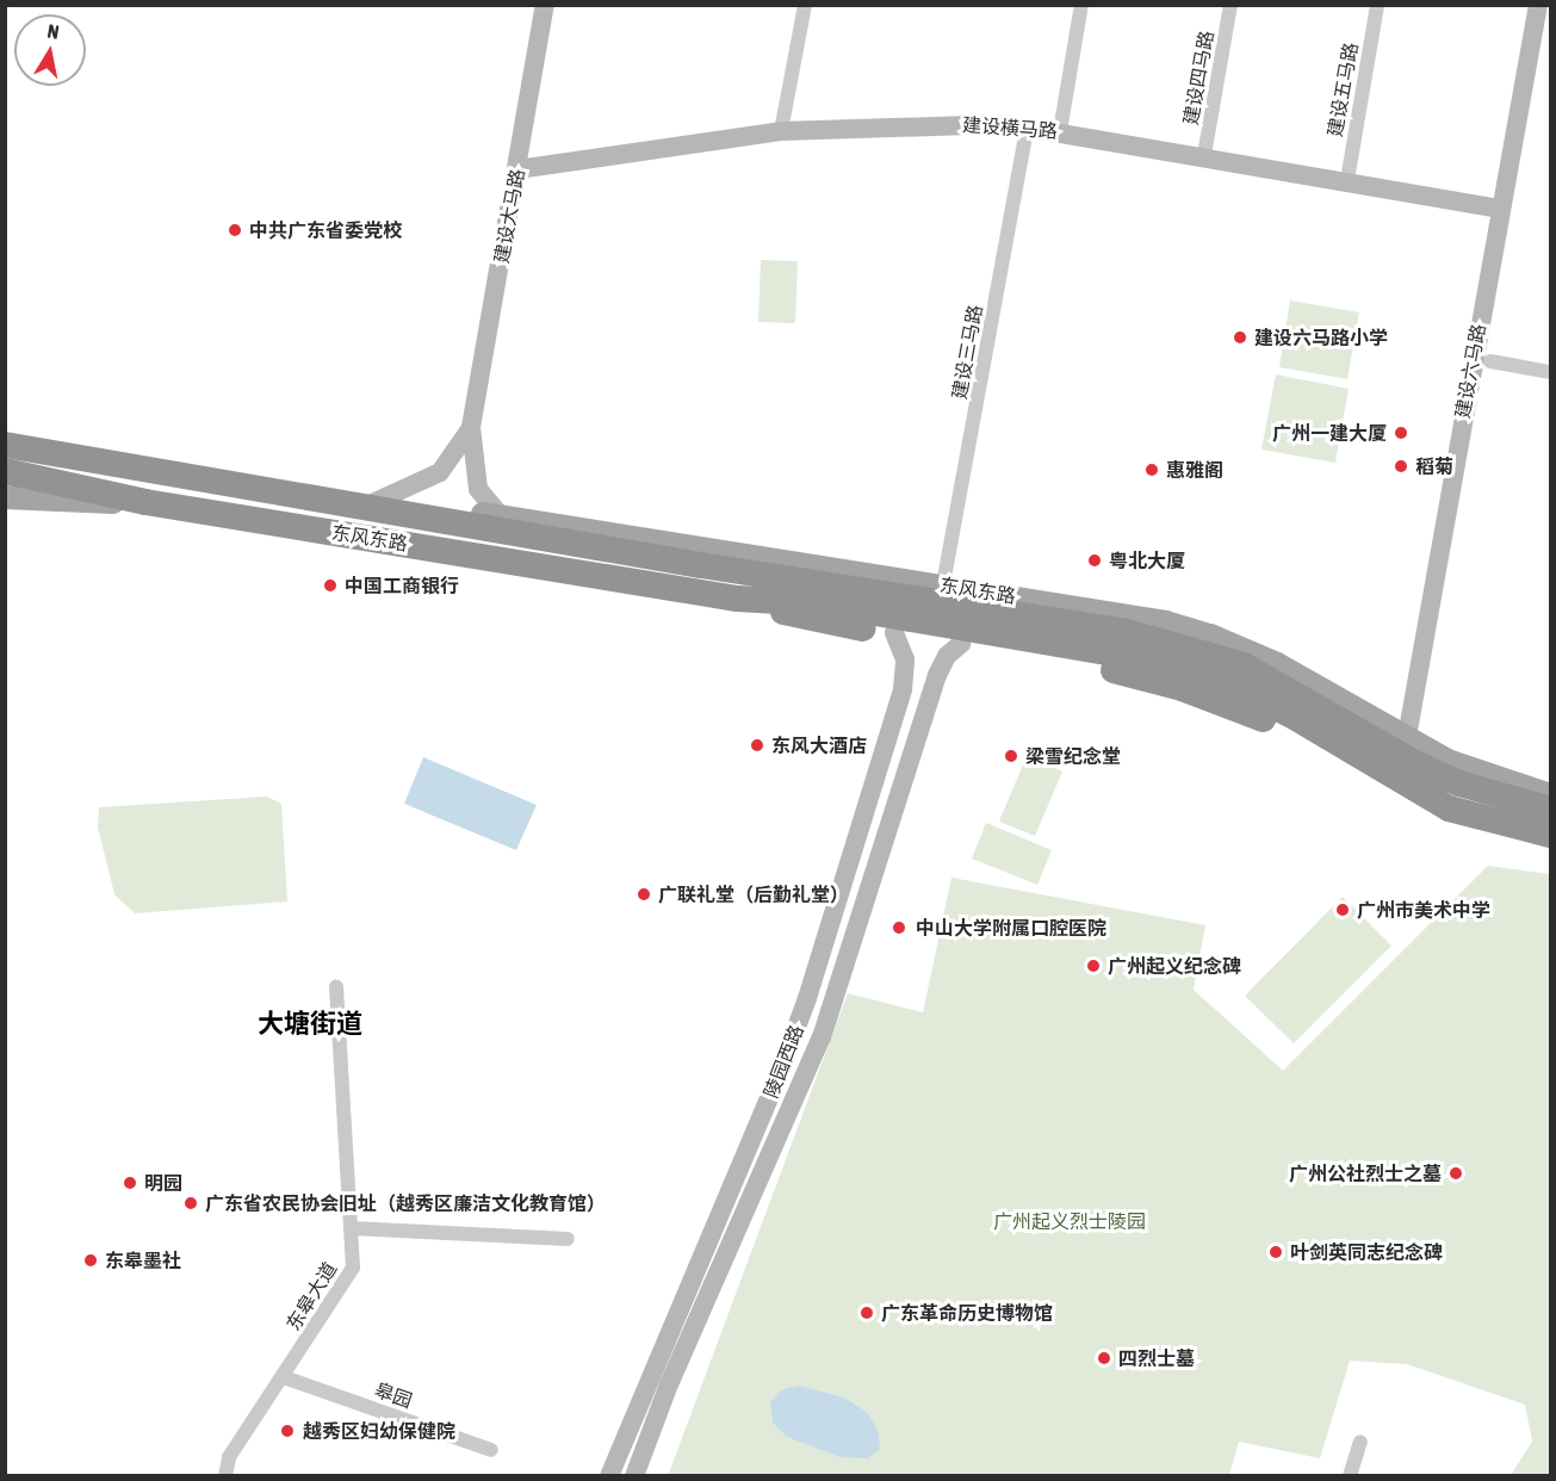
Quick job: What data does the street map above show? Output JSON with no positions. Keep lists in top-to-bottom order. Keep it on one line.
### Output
{"streets":{"highway":["东风东路"],"street":["建设四马路","建设五马路","建设横马路","建设大马路","建设三马路","建设六马路","陵园西路","东皋大道","皋园"]},"crossings":[["建设四马路","建设横马路"],["建设五马路","建设横马路"],["建设横马路","建设大马路"],["建设横马路","建设三马路"],["建设横马路","建设六马路"],["建设三马路","东风东路"],["建设六马路","东风东路"],["东风东路","陵园西路"],["东皋大道","皋园"]],"districts":["大塘街道"],"parks":["广州起义烈士陵园"],"places":["中共广东省委党校","建设六马路小学","广州一建大厦","稻菊","惠雅阁","粤北大厦","中国工商银行","东风大酒店","梁雪纪念堂","广联礼堂（后勤礼堂）","广州市美术中学","中山大学附属口腔医院","广州起义纪念碑","广州公社烈士之墓","明园","广东省农民协会旧址（越秀区廉洁文化教育馆）","叶剑英同志纪念碑","东皋墨社","广东革命历史博物馆","四烈士墓","越秀区妇幼保健院"],"north":"top"}
